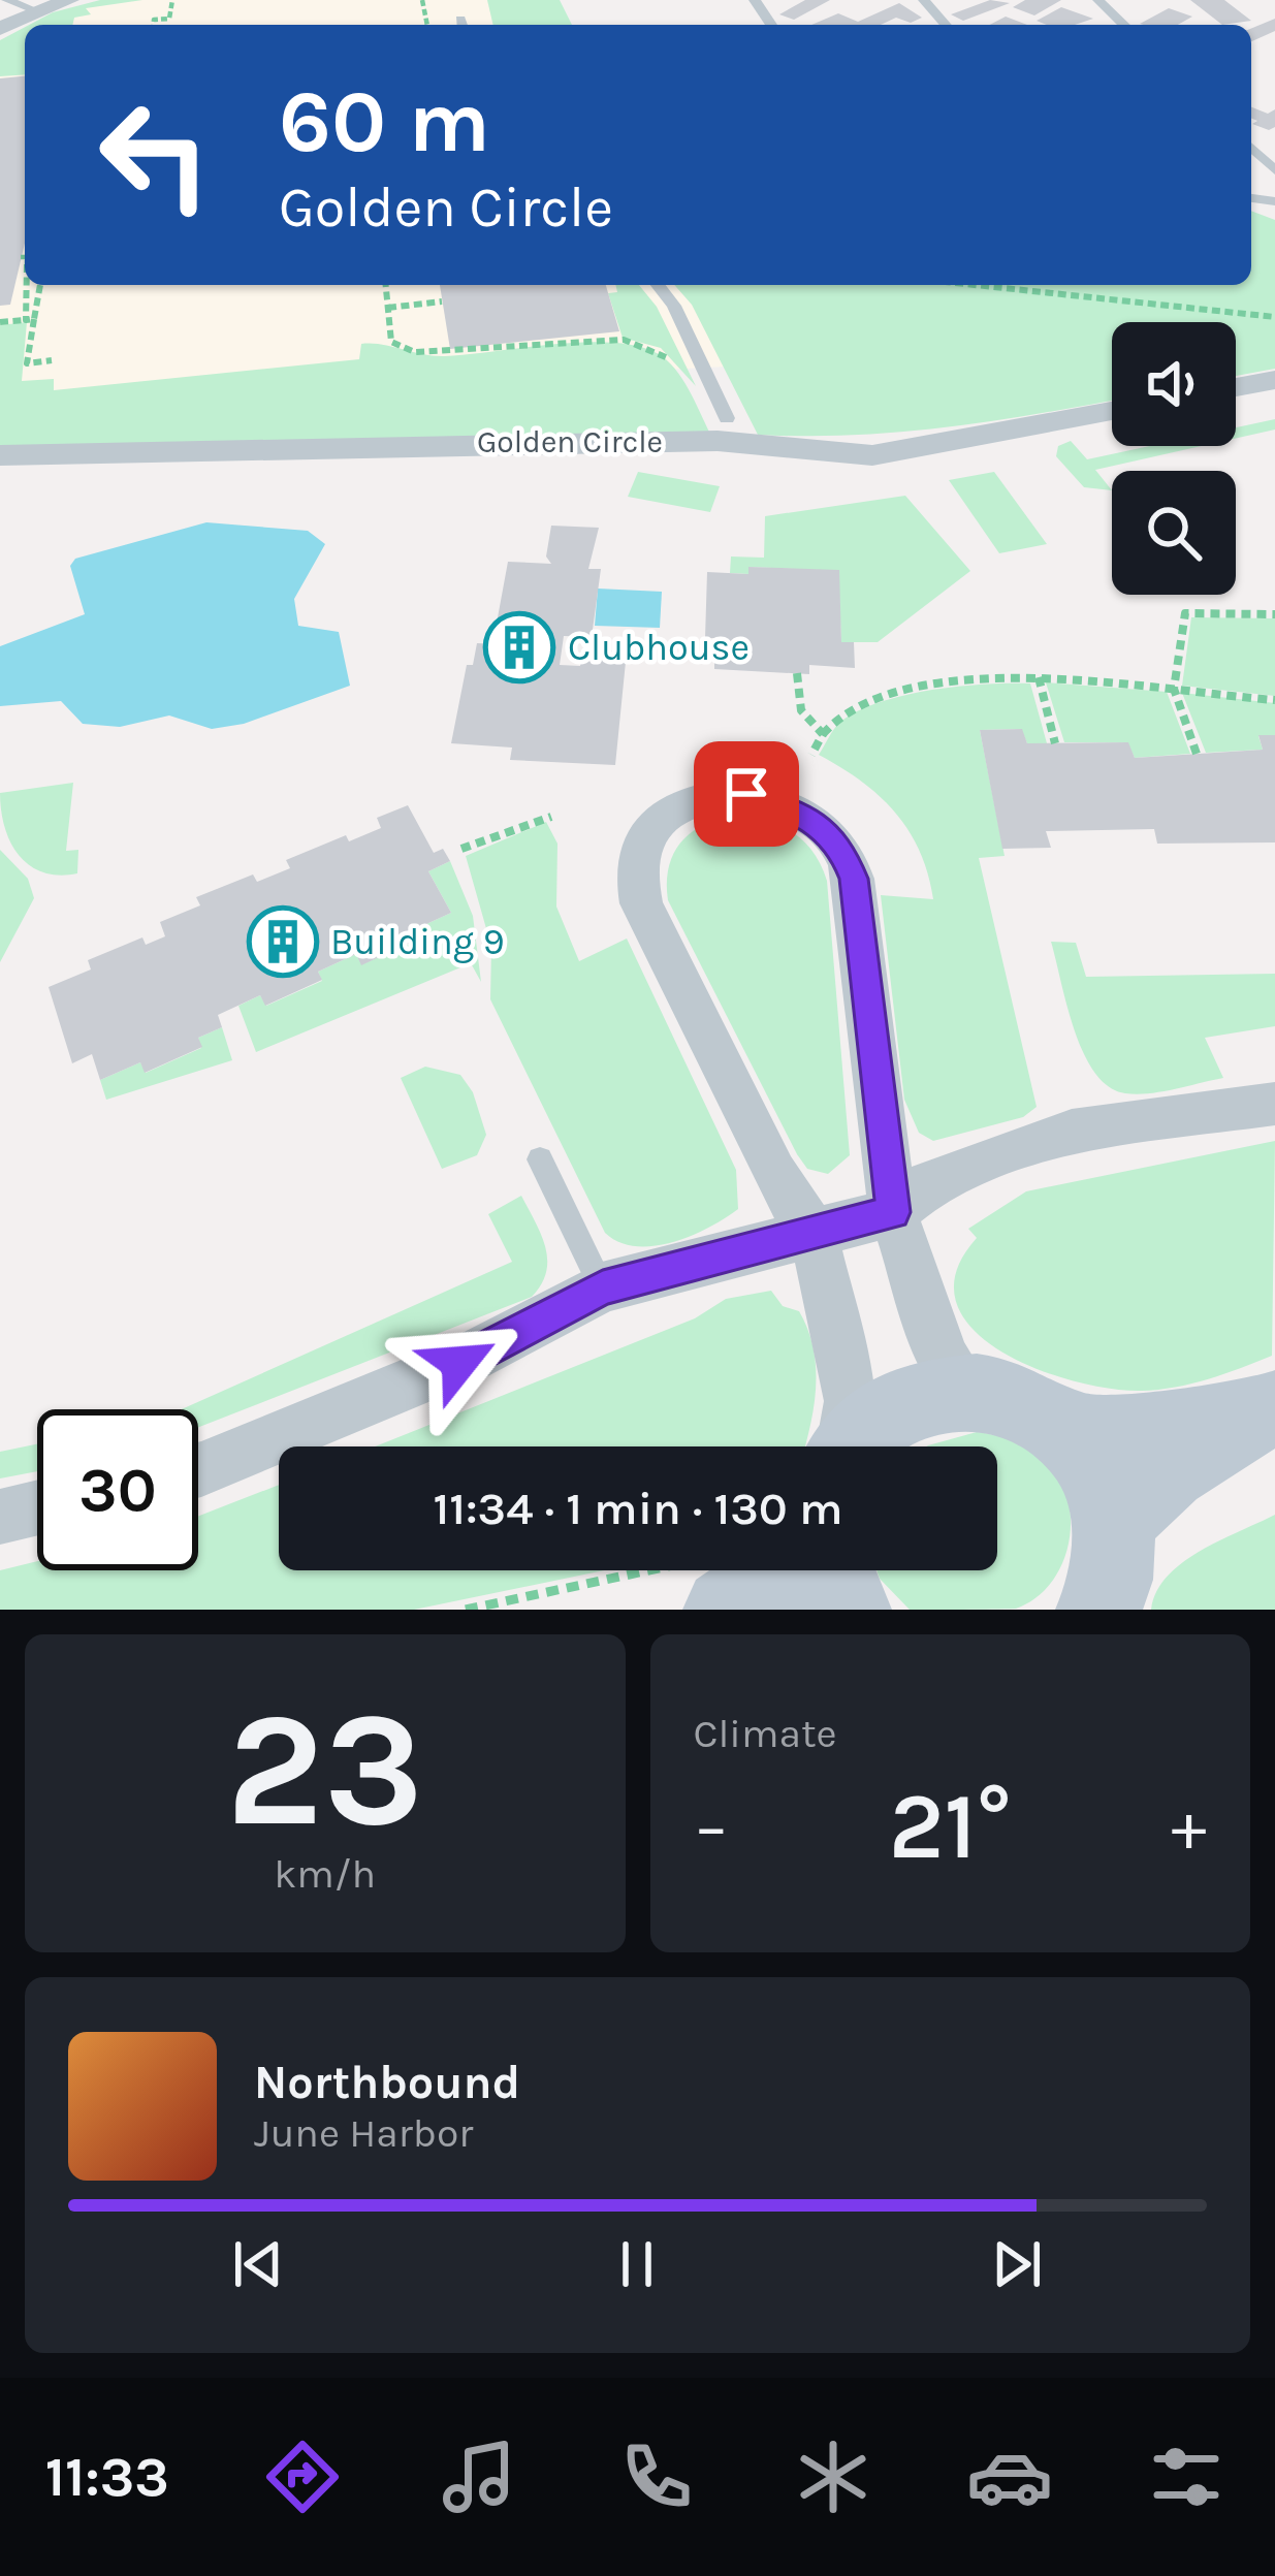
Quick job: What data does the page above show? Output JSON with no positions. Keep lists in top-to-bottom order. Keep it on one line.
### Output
{"streets":{"street":["Golden Circle"]},"places":{"building":["Clubhouse","Building 9"]},"page":{"turn":["60 m","Golden Circle"],"limit":"30","trip":"11:34 · 1 min · 130 m","tile":[["23","km/h"],"Climate"],"heat":["−","21°","+"],"song":["Northbound","June Harbor"],"tabs":"11:33"}}
